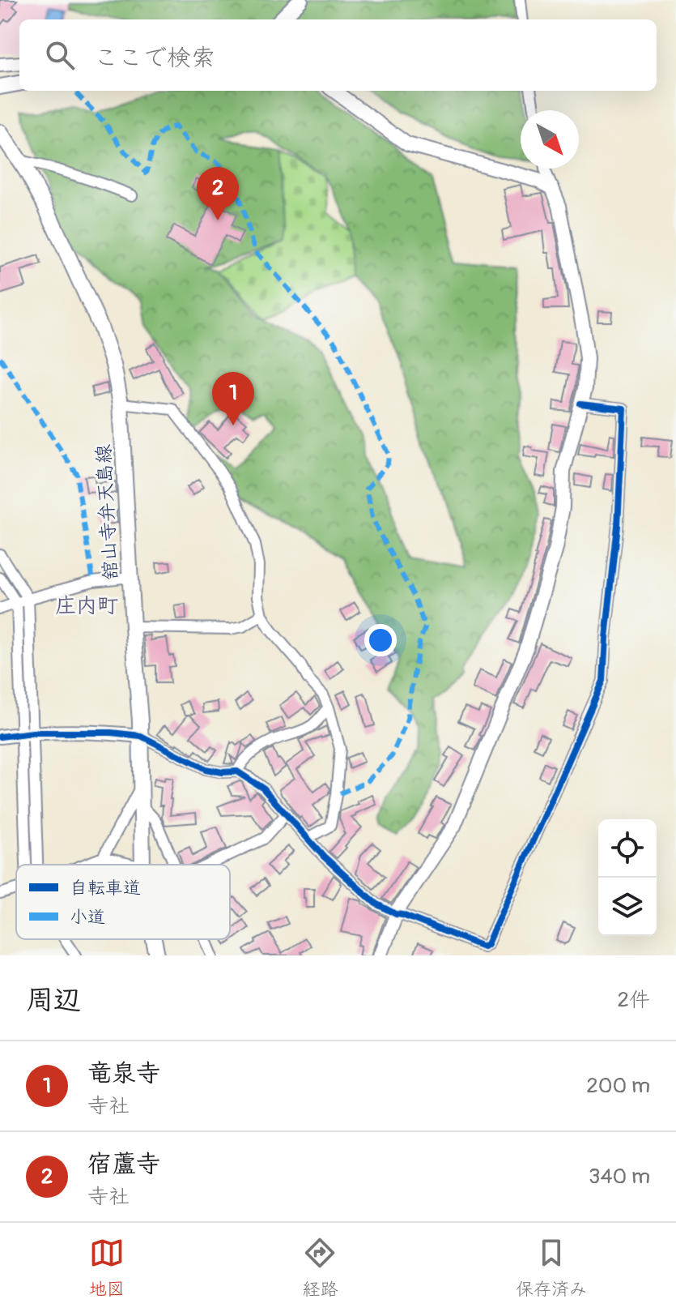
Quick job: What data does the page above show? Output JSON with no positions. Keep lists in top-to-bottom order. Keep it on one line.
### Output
{"streets":{"main road":["舘山寺弁天島線"]},"districts":["庄内町"],"legend":["自転車道","小道"],"north":"bottom right","page":{"search":"ここで検索","pins":["2","1"],"heading":["周辺","2件"],"list":[{"mark":"1","name":"竜泉寺","note":"寺社","value":"200 m"},{"mark":"2","name":"宿蘆寺","note":"寺社","value":"340 m"}],"nav":["地図","経路","保存済み"]}}
